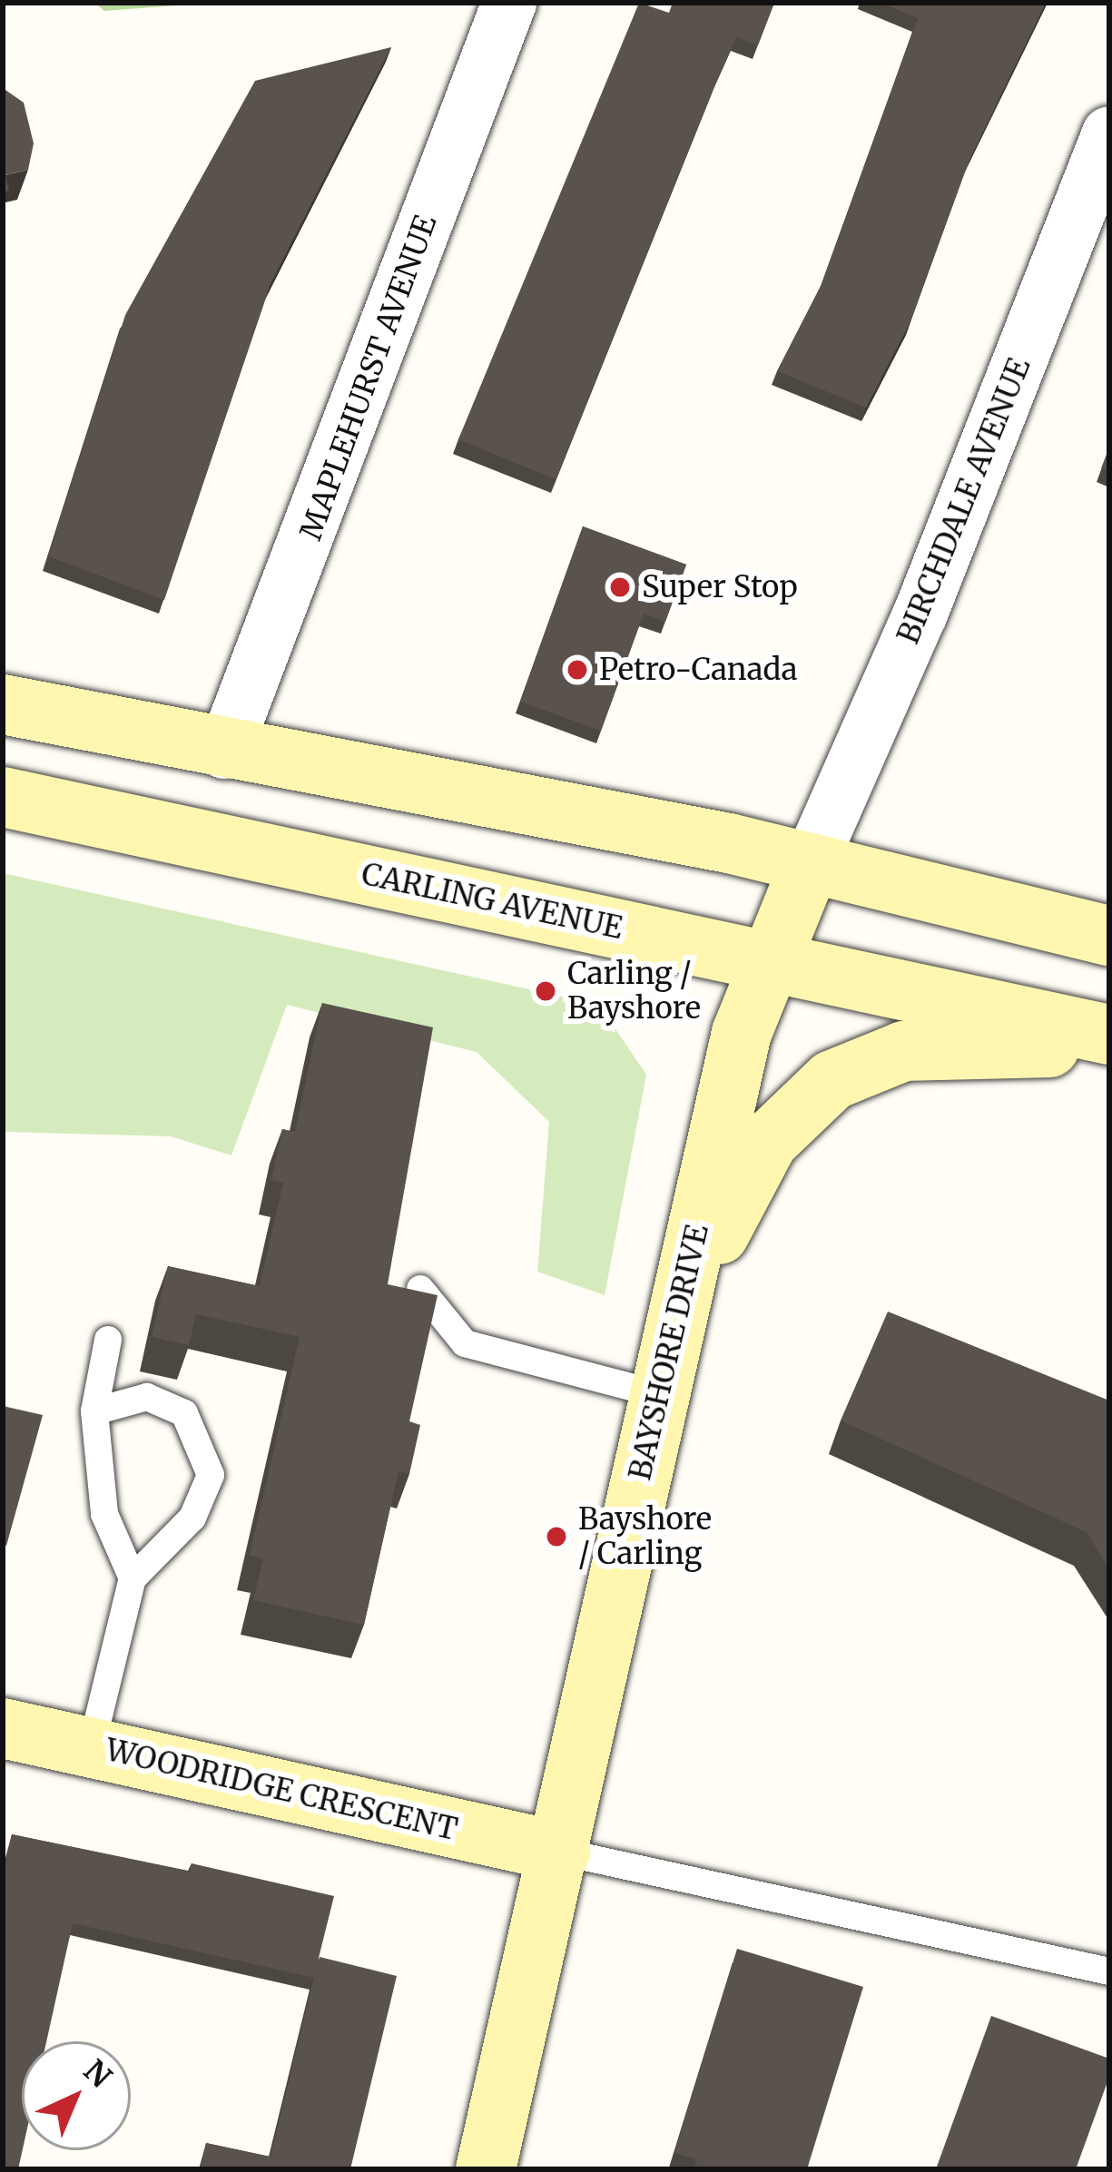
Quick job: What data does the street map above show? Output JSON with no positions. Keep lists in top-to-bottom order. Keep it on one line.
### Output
{"streets":{"main road":["CARLING AVENUE","BAYSHORE DRIVE","WOODRIDGE CRESCENT"],"street":["MAPLEHURST AVENUE","BIRCHDALE AVENUE"]},"crossings":[["BIRCHDALE AVENUE","BAYSHORE DRIVE"],["CARLING AVENUE","BAYSHORE DRIVE"],["BAYSHORE DRIVE","WOODRIDGE CRESCENT"]],"places":["Super Stop","Petro-Canada","Carling / Bayshore","Bayshore / Carling"],"north":"top right"}
